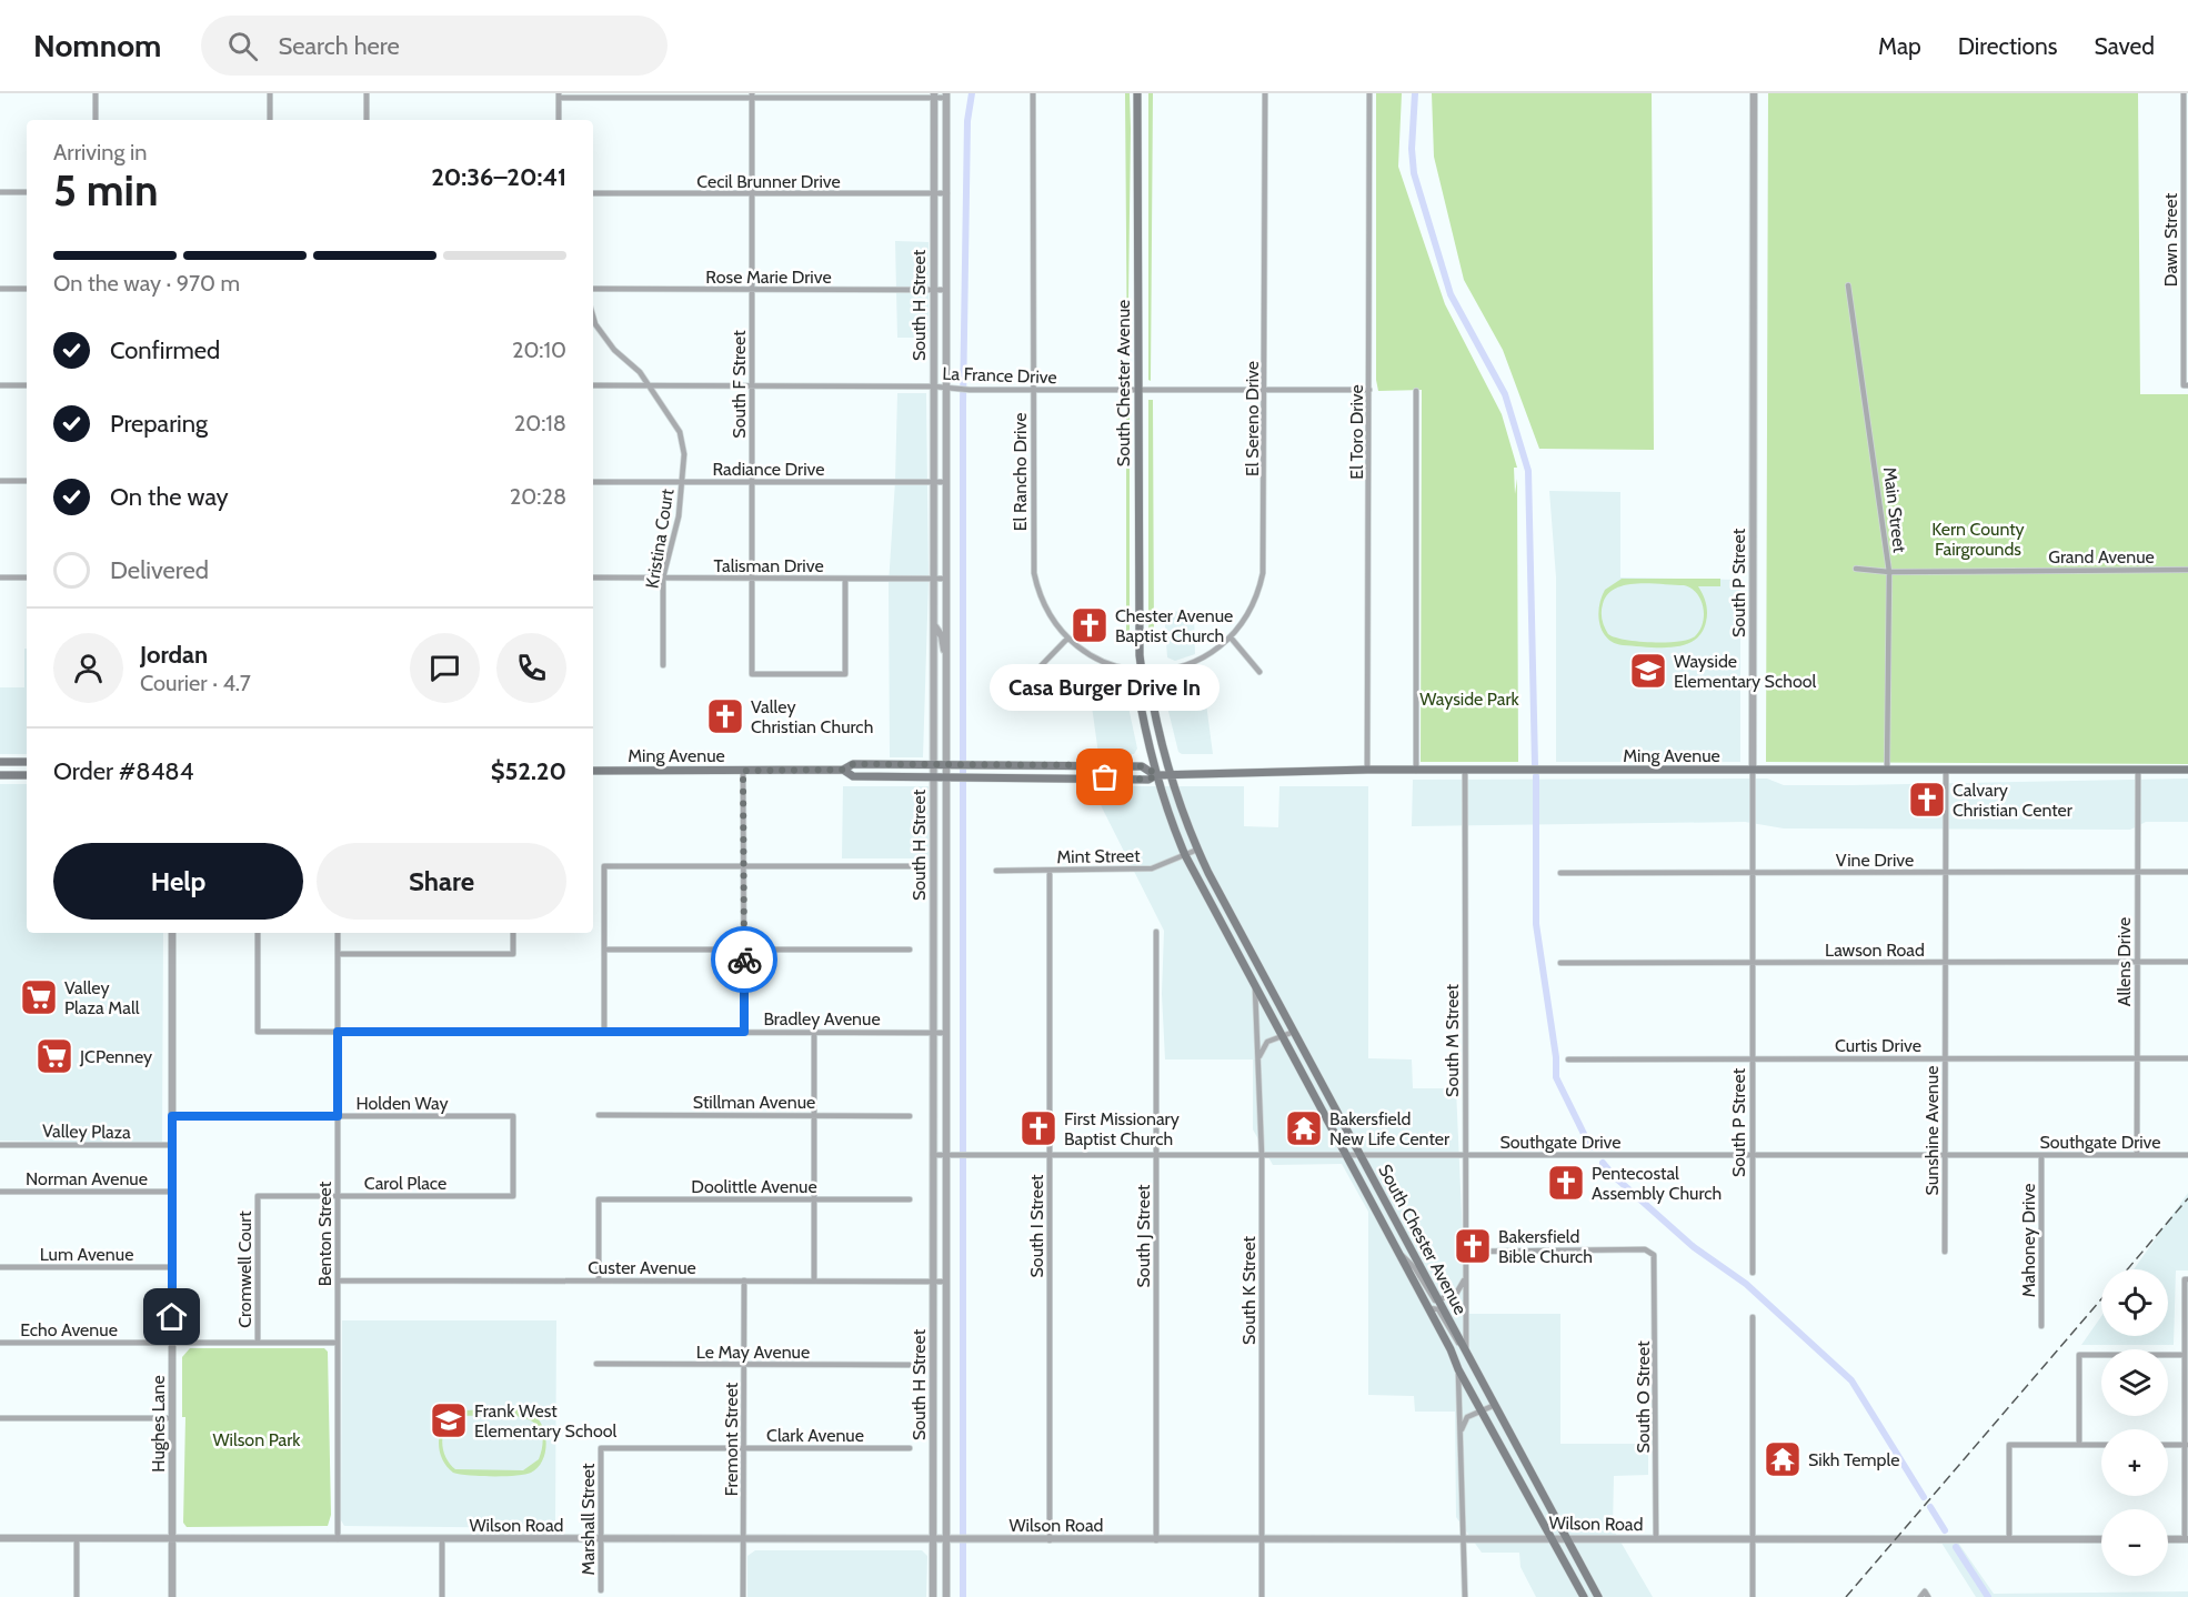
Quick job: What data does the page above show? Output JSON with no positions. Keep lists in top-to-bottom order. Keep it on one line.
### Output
{"streets":{"main road":["South Chester Avenue","Ming Avenue"],"street":["Cecil Brunner Drive","Dawn Street","Rose Marie Drive","South H Street","La France Drive","South F Street","El Sereno Drive","El Toro Drive","Radiance Drive","El Rancho Drive","Main Street","Kristina Court","Grand Avenue","Talisman Drive","South P Street","Mint Street","Vine Drive","Lawson Road","Allens Drive","Bradley Avenue","South M Street","Curtis Drive","Stillman Avenue","Holden Way","Sunshine Avenue","Valley Plaza","Southgate Drive","Norman Avenue","Carol Place","Doolittle Avenue","South I Street","Benton Street","South J Street","Mahoney Drive","Lum Avenue","Custer Avenue","Cromwell Court","South K Street","Echo Avenue","Le May Avenue","South O Street","Hughes Lane","Clark Avenue","Fremont Street","Marshall Street","Wilson Road"]},"crossings":[["Cecil Brunner Drive","South H Street"],["Cecil Brunner Drive","South F Street"],["Rose Marie Drive","South H Street"],["Rose Marie Drive","South F Street"],["South H Street","La France Drive"],["South H Street","Radiance Drive"],["South H Street","Talisman Drive"],["South H Street","Ming Avenue"],["South H Street","Bradley Avenue"],["South H Street","Southgate Drive"],["South H Street","Custer Avenue"],["South H Street","Wilson Road"],["La France Drive","South Chester Avenue"],["La France Drive","South F Street"],["La France Drive","El Sereno Drive"],["La France Drive","El Toro Drive"],["La France Drive","El Rancho Drive"],["La France Drive","Kristina Court"],["South Chester Avenue","El Sereno Drive"],["South Chester Avenue","El Rancho Drive"],["South Chester Avenue","Ming Avenue"],["South Chester Avenue","Mint Street"],["South Chester Avenue","South M Street"],["South Chester Avenue","Southgate Drive"],["South Chester Avenue","South K Street"],["South Chester Avenue","Wilson Road"],["South F Street","Radiance Drive"],["South F Street","Talisman Drive"],["El Sereno Drive","El Rancho Drive"],["El Toro Drive","Ming Avenue"],["Radiance Drive","Kristina Court"],["Main Street","Grand Avenue"],["Main Street","Ming Avenue"],["Kristina Court","Talisman Drive"],["South P Street","Ming Avenue"],["South P Street","Vine Drive"],["South P Street","Lawson Road"],["South P Street","Curtis Drive"],["South P Street","Southgate Drive"],["Ming Avenue","Allens Drive"],["Ming Avenue","South M Street"],["Ming Avenue","Sunshine Avenue"],["Mint Street","South I Street"],["Vine Drive","Allens Drive"],["Vine Drive","Sunshine Avenue"],["Lawson Road","Allens Drive"],["Lawson Road","Sunshine Avenue"],["Allens Drive","Curtis Drive"],["Allens Drive","Southgate Drive"],["Bradley Avenue","Benton Street"],["South M Street","Southgate Drive"],["South M Street","South O Street"],["Curtis Drive","Sunshine Avenue"],["Holden Way","Carol Place"],["Holden Way","Benton Street"],["Holden Way","Hughes Lane"],["Sunshine Avenue","Southgate Drive"],["Valley Plaza","Hughes Lane"],["Southgate Drive","South I Street"],["Southgate Drive","South J Street"],["Southgate Drive","Mahoney Drive"],["Southgate Drive","South K Street"],["Norman Avenue","Hughes Lane"],["Carol Place","Benton Street"],["Carol Place","Cromwell Court"],["Doolittle Avenue","Custer Avenue"],["South I Street","Wilson Road"],["Benton Street","Custer Avenue"],["Benton Street","Echo Avenue"],["Benton Street","Wilson Road"],["South J Street","Wilson Road"],["Lum Avenue","Hughes Lane"],["Custer Avenue","Fremont Street"],["Cromwell Court","Echo Avenue"],["South K Street","Wilson Road"],["Echo Avenue","Hughes Lane"],["Le May Avenue","Fremont Street"],["South O Street","Wilson Road"],["Hughes Lane","Wilson Road"],["Clark Avenue","Fremont Street"],["Clark Avenue","Marshall Street"],["Fremont Street","Wilson Road"],["Marshall Street","Wilson Road"]],"parks":["Kern County Fairgrounds","Wayside Park","Wilson Park"],"places":{"church":["Chester Avenue Baptist Church","Valley Christian Church","Calvary Christian Center","First Missionary Baptist Church","Pentecostal Assembly Church","Bakersfield Bible Church"],"school or university":["Wayside Elementary School","Frank West Elementary School"],"other":["Casa Burger Drive In"],"supermarket":["Valley Plaza Mall","JCPenney"],"temple":["Bakersfield New Life Center","Sikh Temple"]},"page":{"header":"Nomnom","search":"Search here","nav":["Map","Directions","Saved"],"heading":["5 min","Arriving in","20:36–20:41"],"panel":["Jordan","Courier · 4.7","Order #8484","$52.20"],"bar":"On the way · 970 m","list":[["Confirmed","20:10"],["Preparing","20:18"],["On the way","20:28"],"Delivered"],"bubble":"Casa Burger Drive In","buttons":["Help","Share"],"map_buttons":["+","−"]}}
